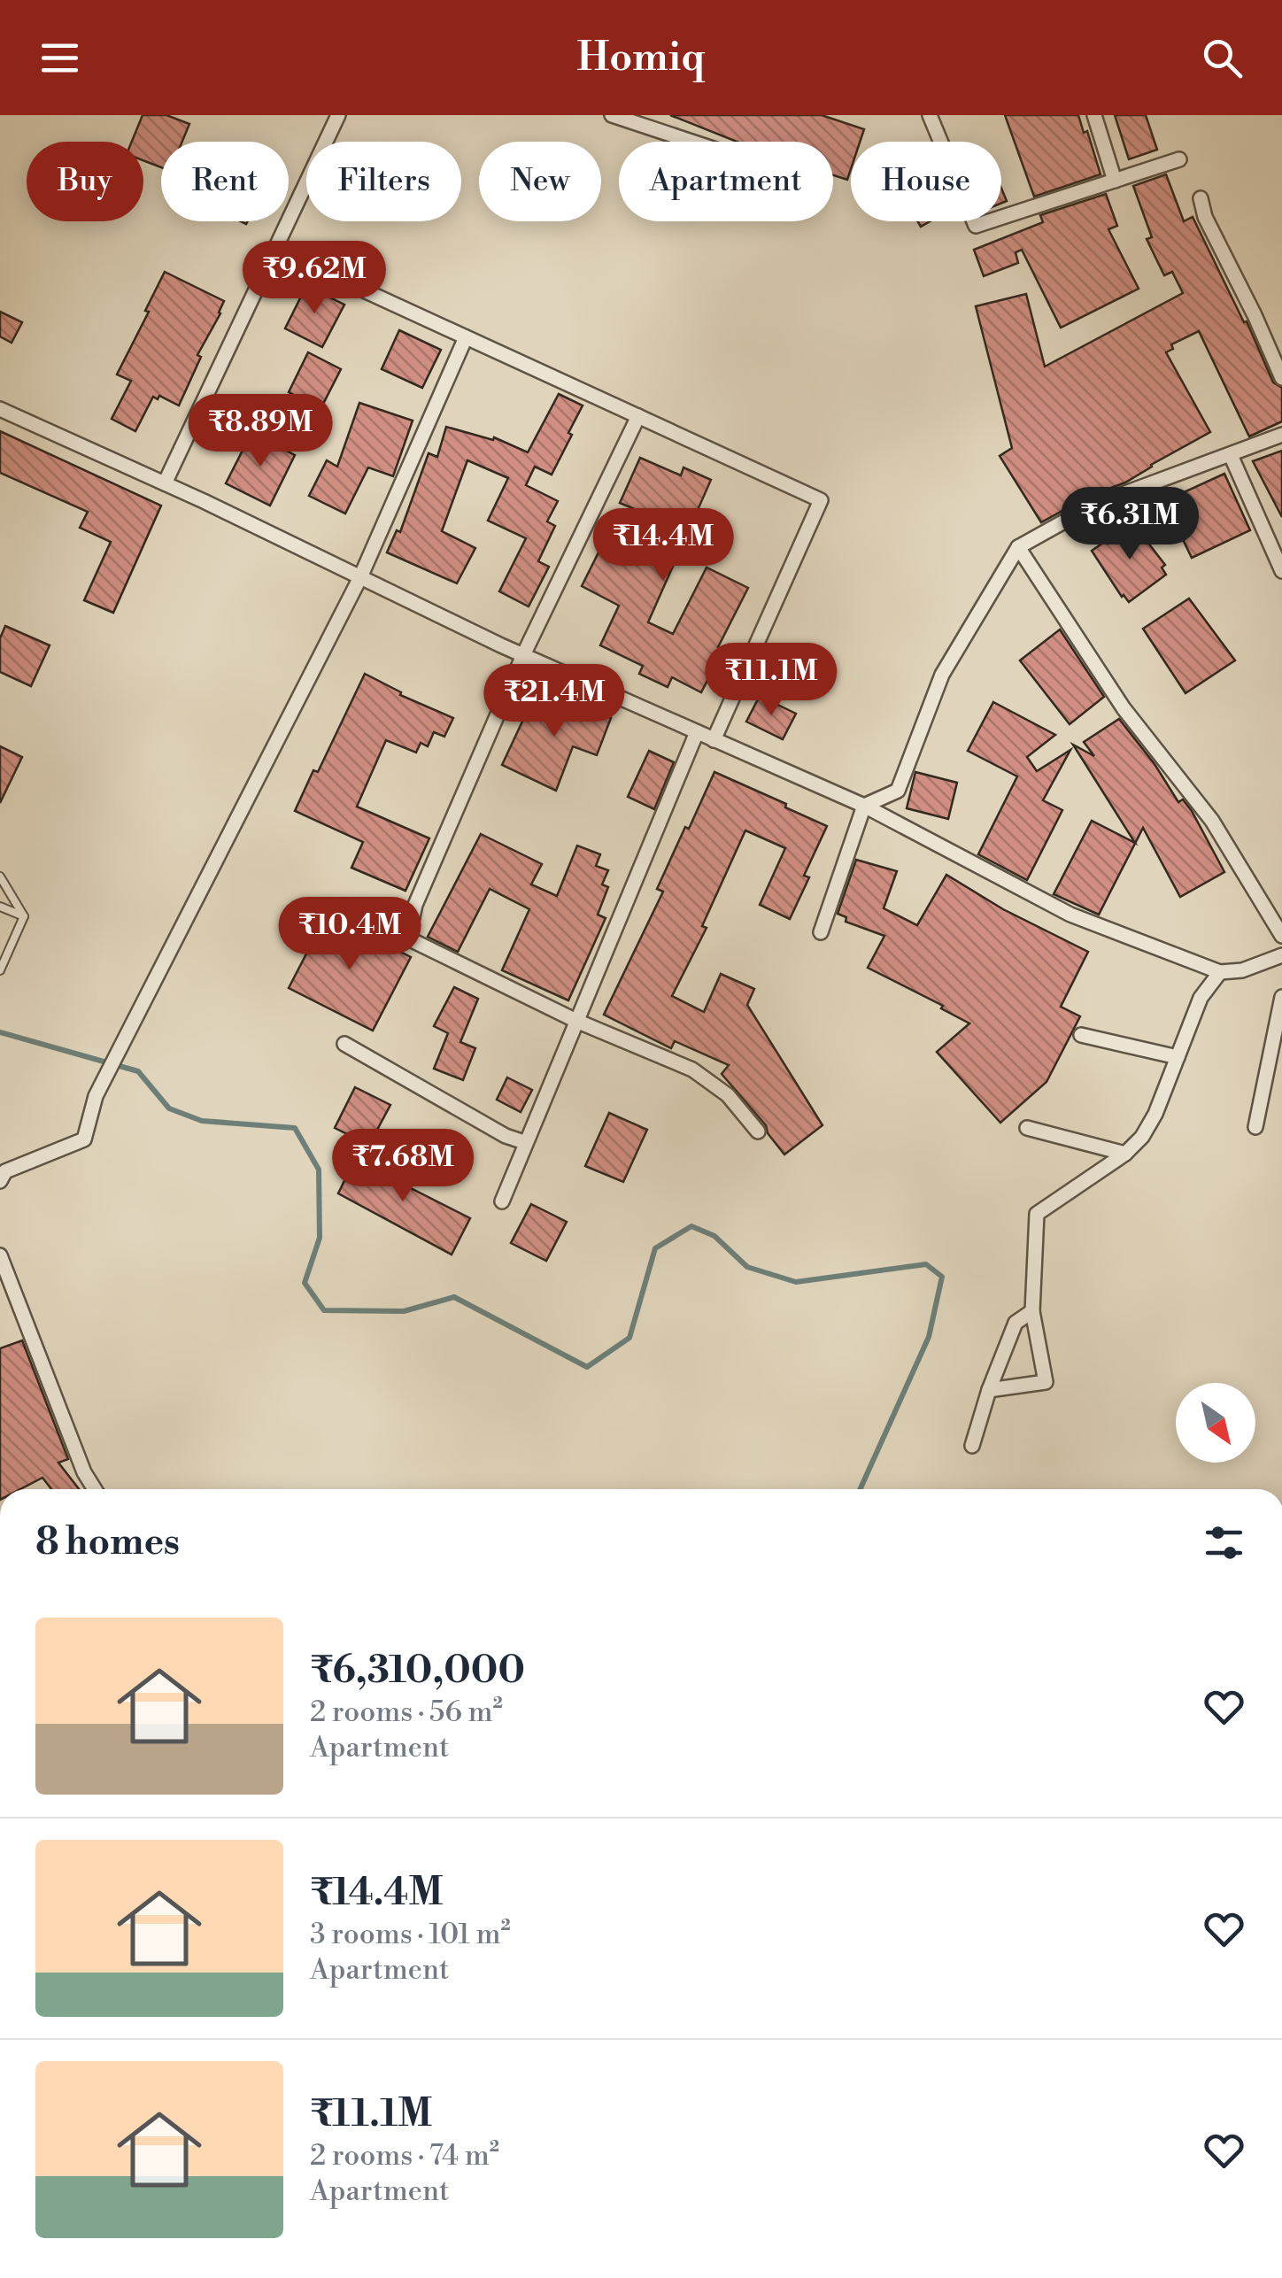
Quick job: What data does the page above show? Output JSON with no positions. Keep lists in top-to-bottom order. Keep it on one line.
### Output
{"north":"bottom right","page":{"header":"Homiq","chip":["Buy","Rent","Filters","New","Apartment","House"],"price":["₹9.62M","₹8.89M","₹6.31M","₹14.4M","₹11.1M","₹21.4M","₹10.4M","₹7.68M"],"heading":"8 homes","list":[{"name":"₹6,310,000","note":"2 rooms · 56 m² · Apartment"},{"name":"₹14.4M","note":"3 rooms · 101 m² · Apartment"},{"name":"₹11.1M","note":"2 rooms · 74 m² · Apartment"}]}}
